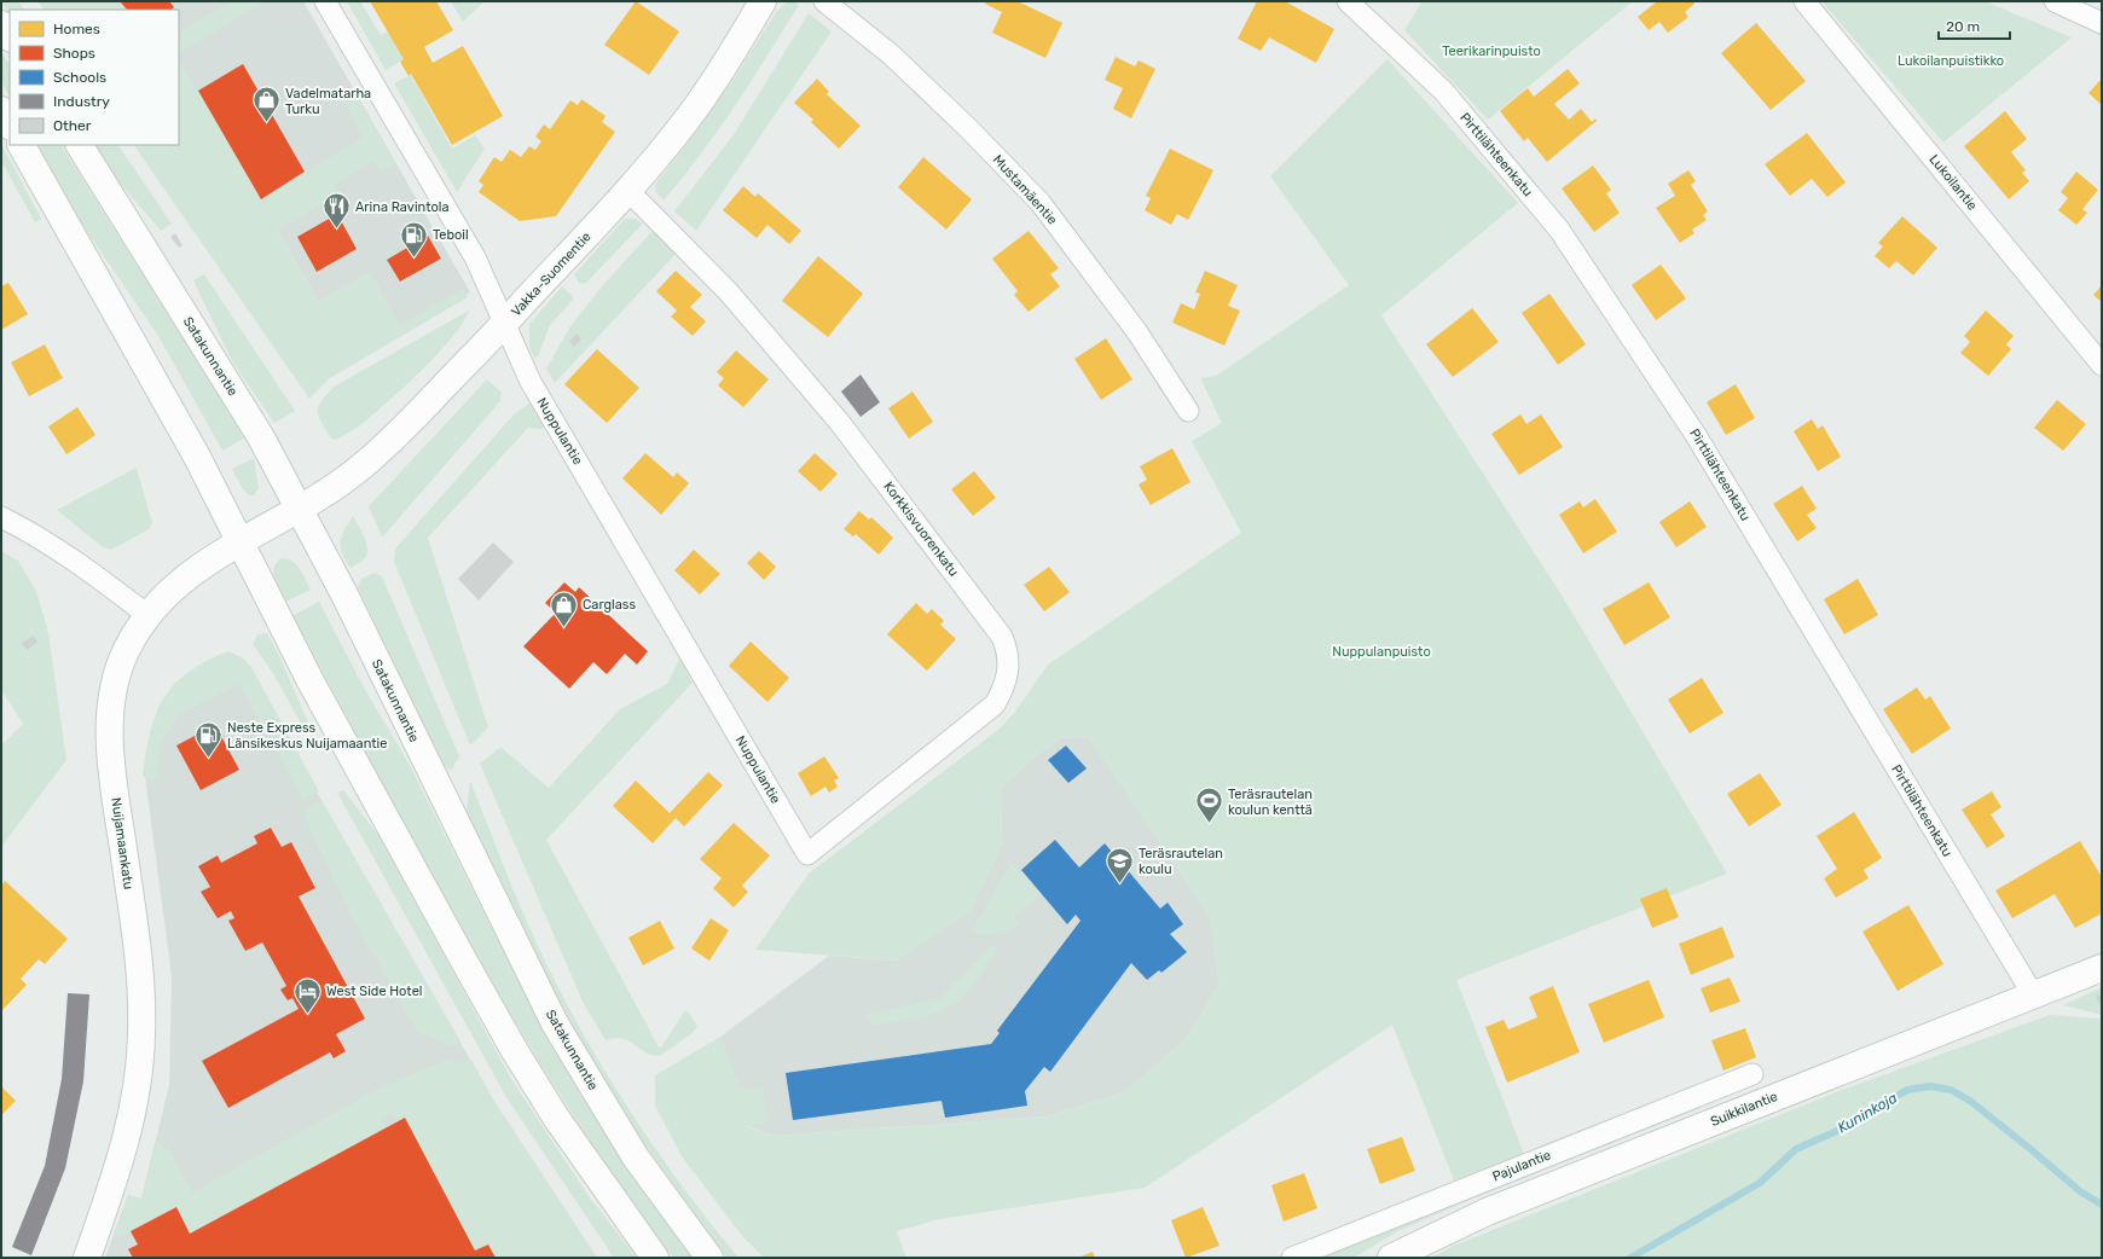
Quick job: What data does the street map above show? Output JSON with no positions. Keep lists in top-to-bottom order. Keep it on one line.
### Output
{"streets":{"main road":["Vakka-Suomentie","Satakunnantie","Nuijamaankatu","Suikkilantie"],"street":["Pirttilähteenkatu","Lukoilantie","Mustamäentie","Nuppulantie","Korkkisvuorenkatu","Pajulantie"]},"crossings":[["Pirttilähteenkatu","Suikkilantie"],["Vakka-Suomentie","Satakunnantie"],["Vakka-Suomentie","Nuppulantie"],["Vakka-Suomentie","Korkkisvuorenkatu"],["Vakka-Suomentie","Nuijamaankatu"],["Satakunnantie","Nuijamaankatu"],["Nuppulantie","Korkkisvuorenkatu"]],"water":["Kuninkoja"],"parks":["Teerikarinpuisto","Lukoilanpuistikko","Nuppulanpuisto"],"places":{"shop":["Vadelmatarha Turku","Carglass"],"restaurant":["Arina Ravintola"],"fuel station":["Teboil","Neste Express Länsikeskus Nuijamaantie"],"sports":["Teräsrautelan koulun kenttä"],"school or university":["Teräsrautelan koulu"],"hotel":["West Side Hotel"]},"legend":["Homes","Shops","Schools","Industry","Other"],"scale_bar":"20 m"}
